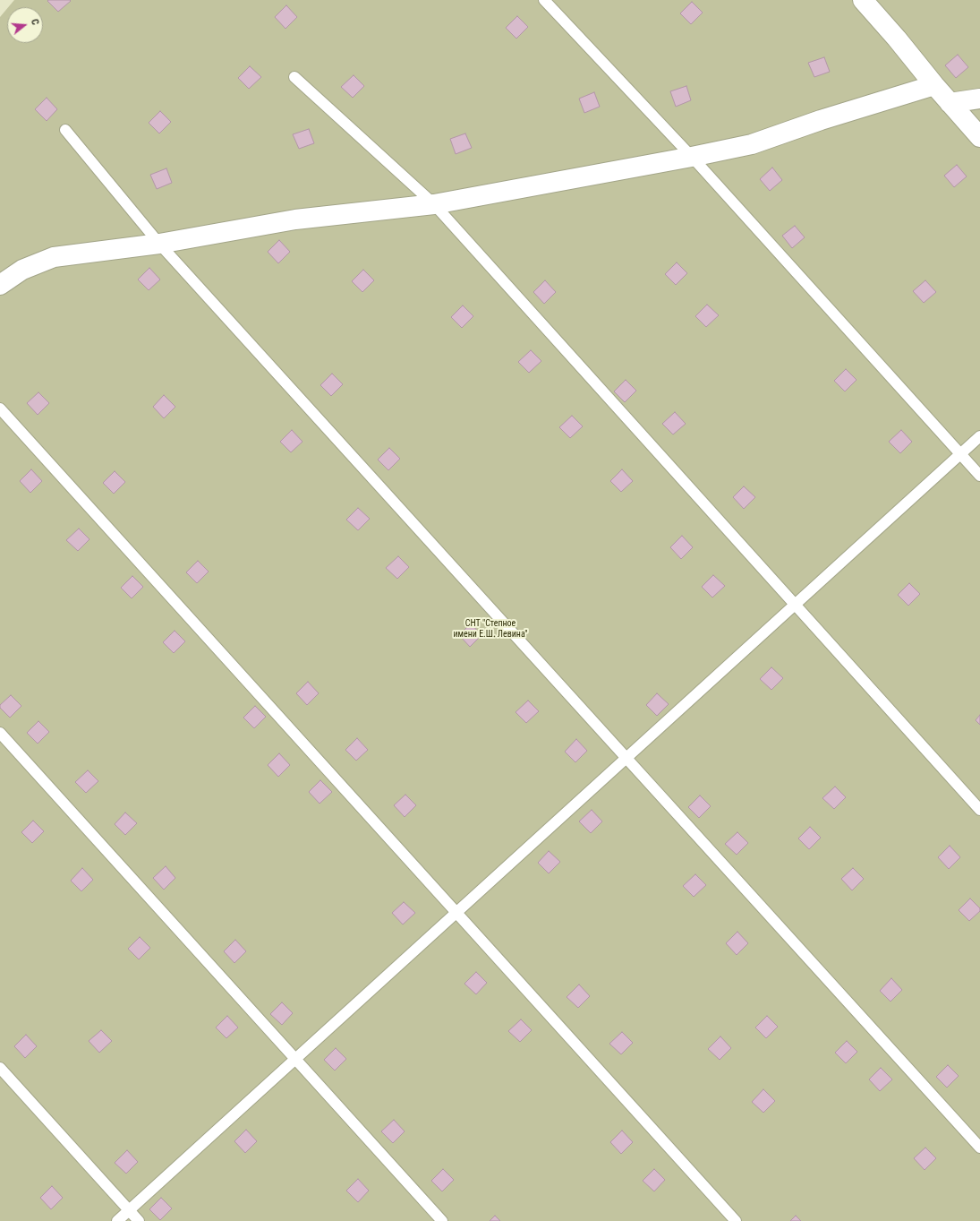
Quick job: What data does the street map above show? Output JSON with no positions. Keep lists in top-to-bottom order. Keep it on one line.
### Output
{"parks":["СНТ \"Степное имени Е.Ш. Левина\""],"north":"right"}
